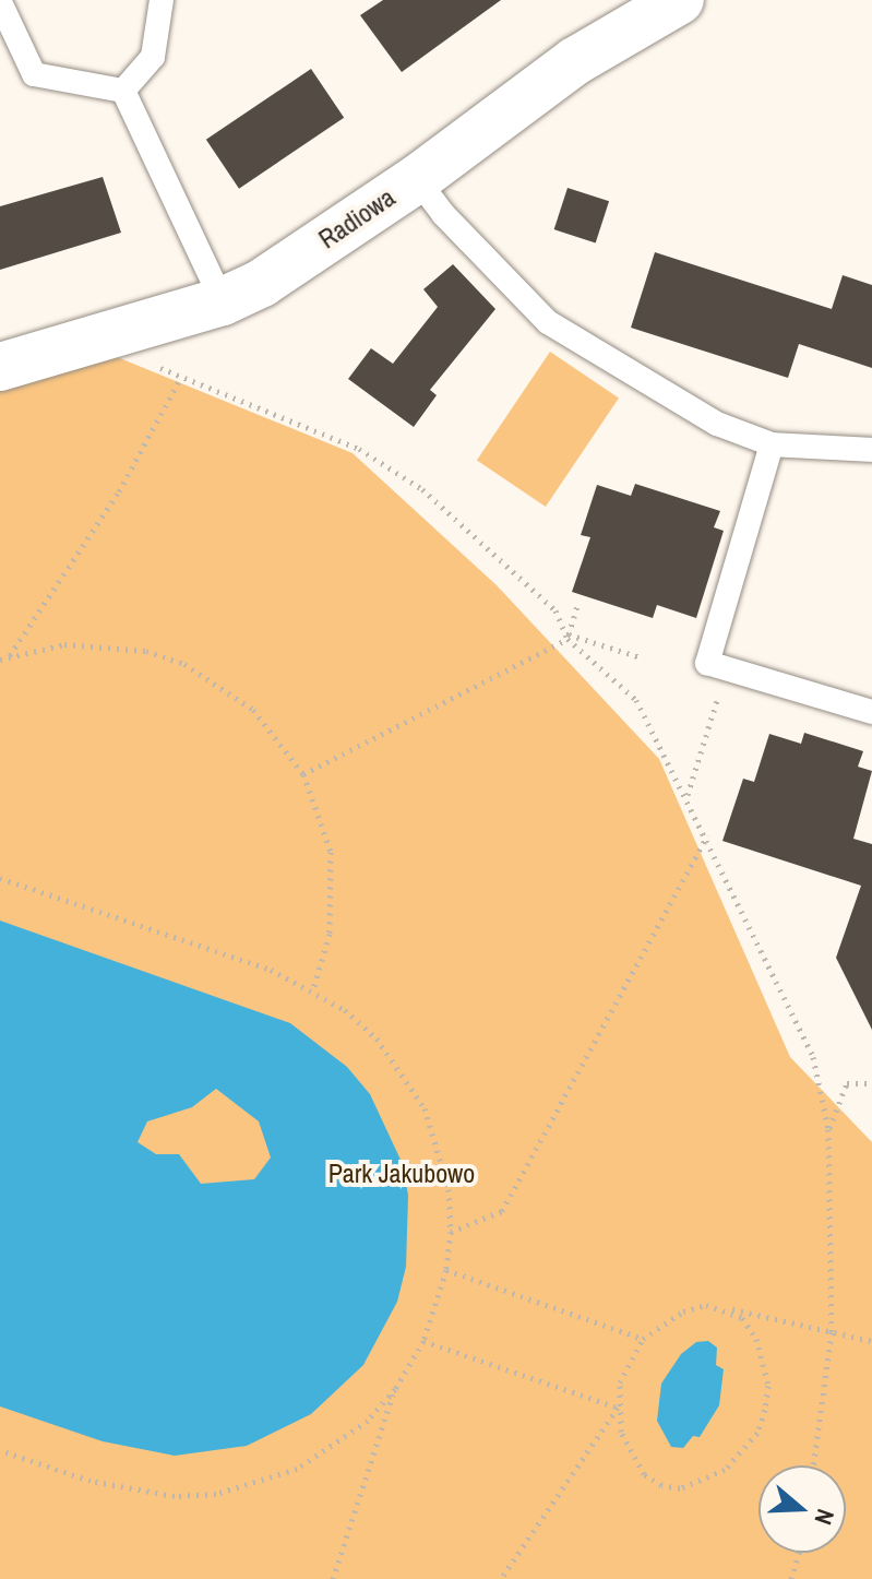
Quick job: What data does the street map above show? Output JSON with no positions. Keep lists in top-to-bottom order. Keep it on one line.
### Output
{"streets":{"street":["Radiowa"]},"parks":["Park Jakubowo"],"north":"right"}
